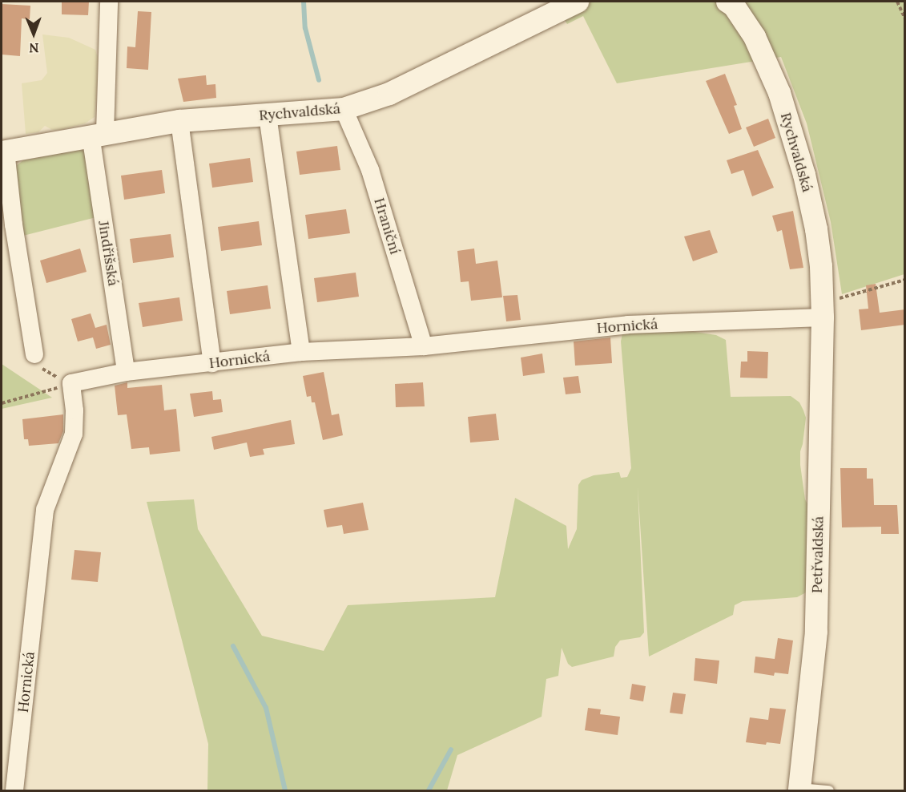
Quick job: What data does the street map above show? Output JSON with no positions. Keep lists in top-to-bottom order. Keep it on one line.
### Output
{"streets":{"street":["Rychvaldská","Hraniční","Jindřišská","Hornická","Petřvaldská"]},"crossings":[["Rychvaldská","Hraniční"],["Rychvaldská","Jindřišská"],["Rychvaldská","Hornická"],["Rychvaldská","Petřvaldská"],["Hraniční","Hornická"],["Jindřišská","Hornická"],["Hornická","Petřvaldská"]],"north":"bottom"}
